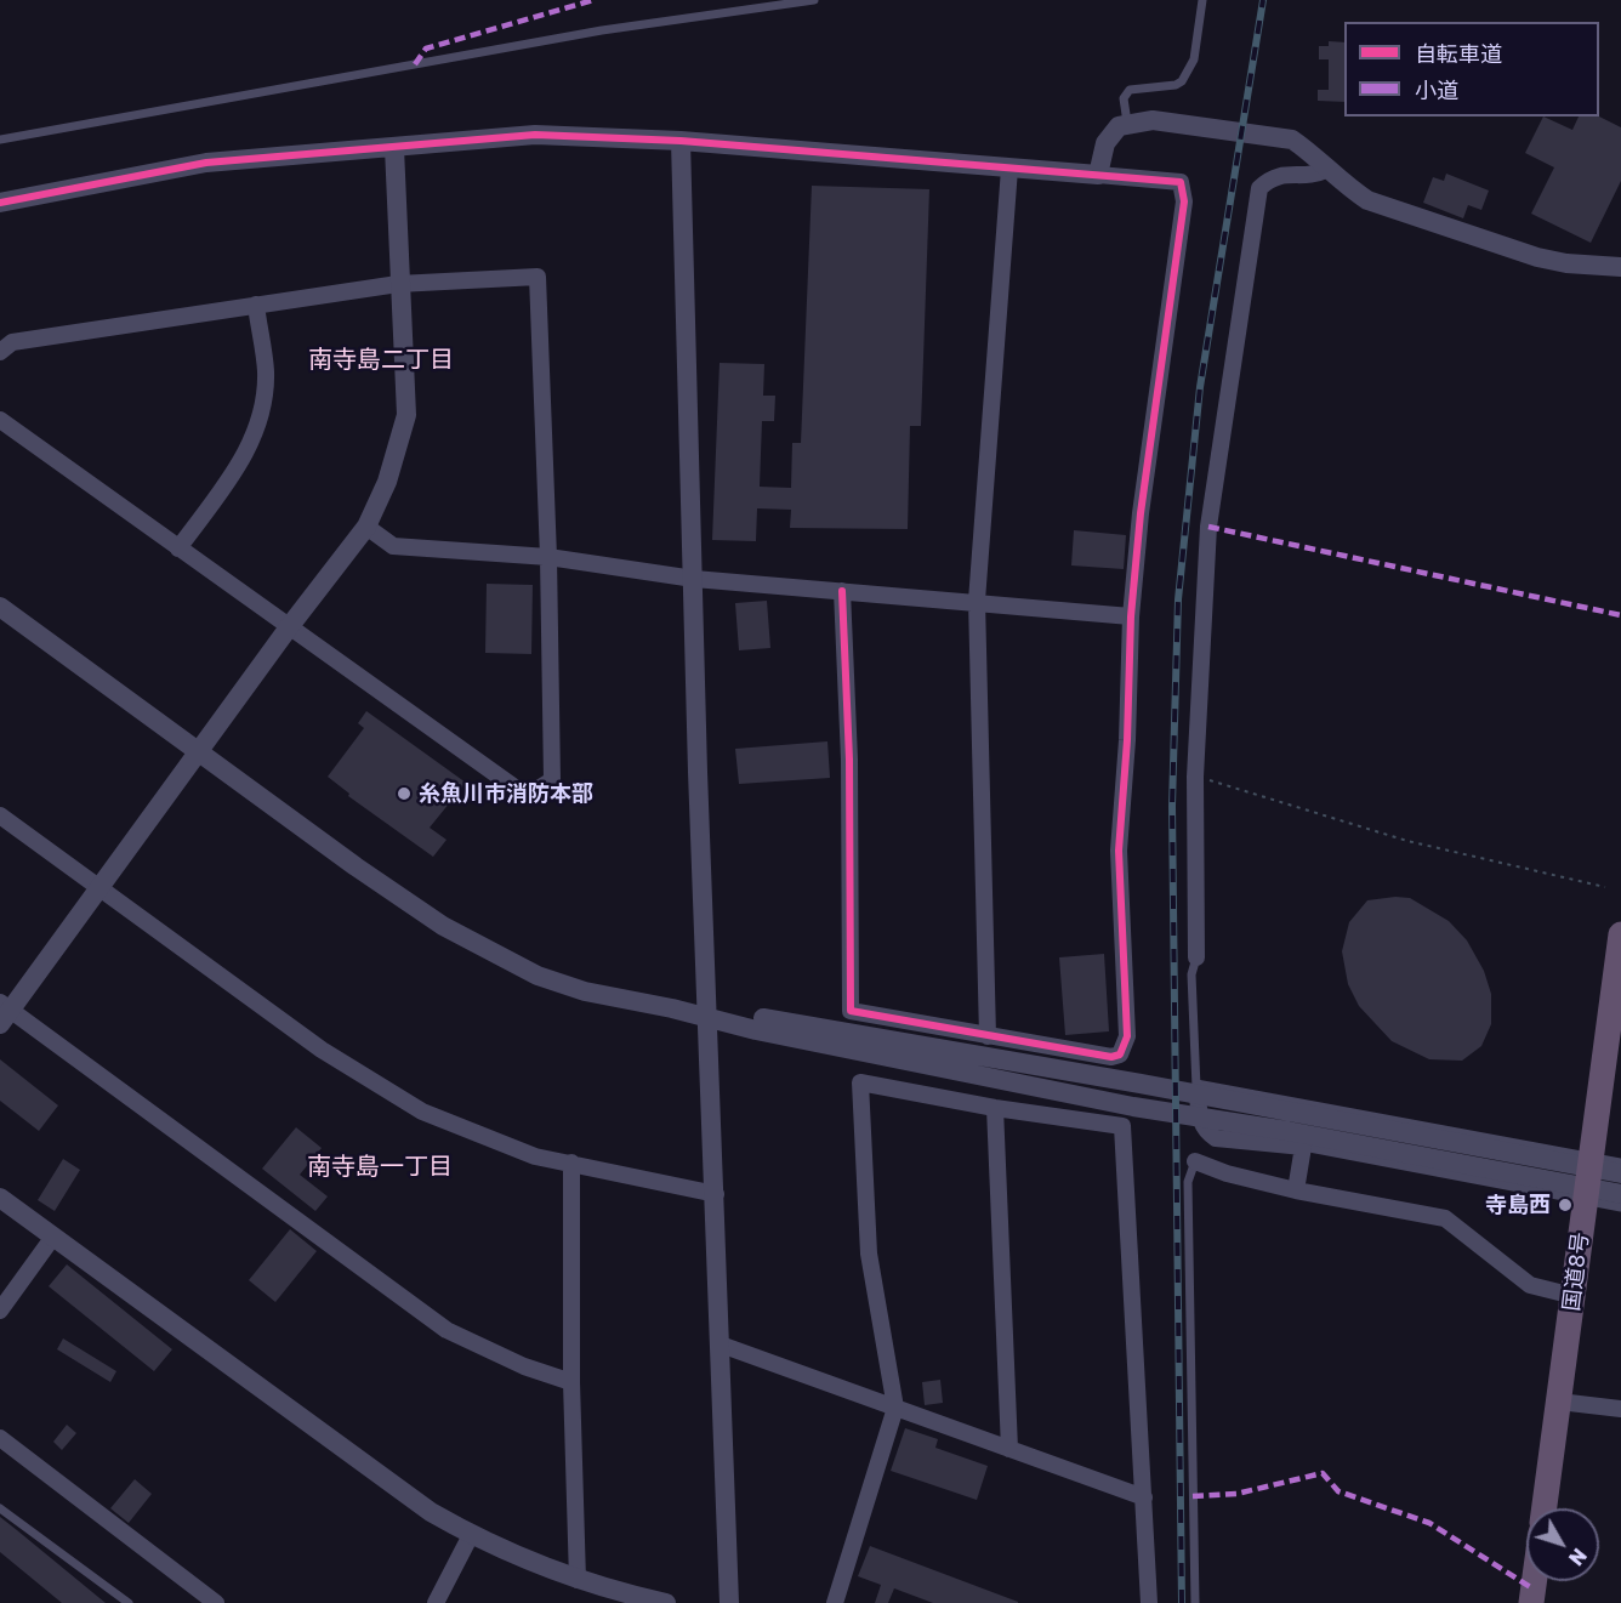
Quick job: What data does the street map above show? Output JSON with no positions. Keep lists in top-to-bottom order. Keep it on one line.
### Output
{"streets":{"highway":["国道8号"]},"districts":["南寺島二丁目","南寺島一丁目"],"places":["糸魚川市消防本部","寺島西"],"legend":["自転車道","小道"],"north":"bottom right"}
